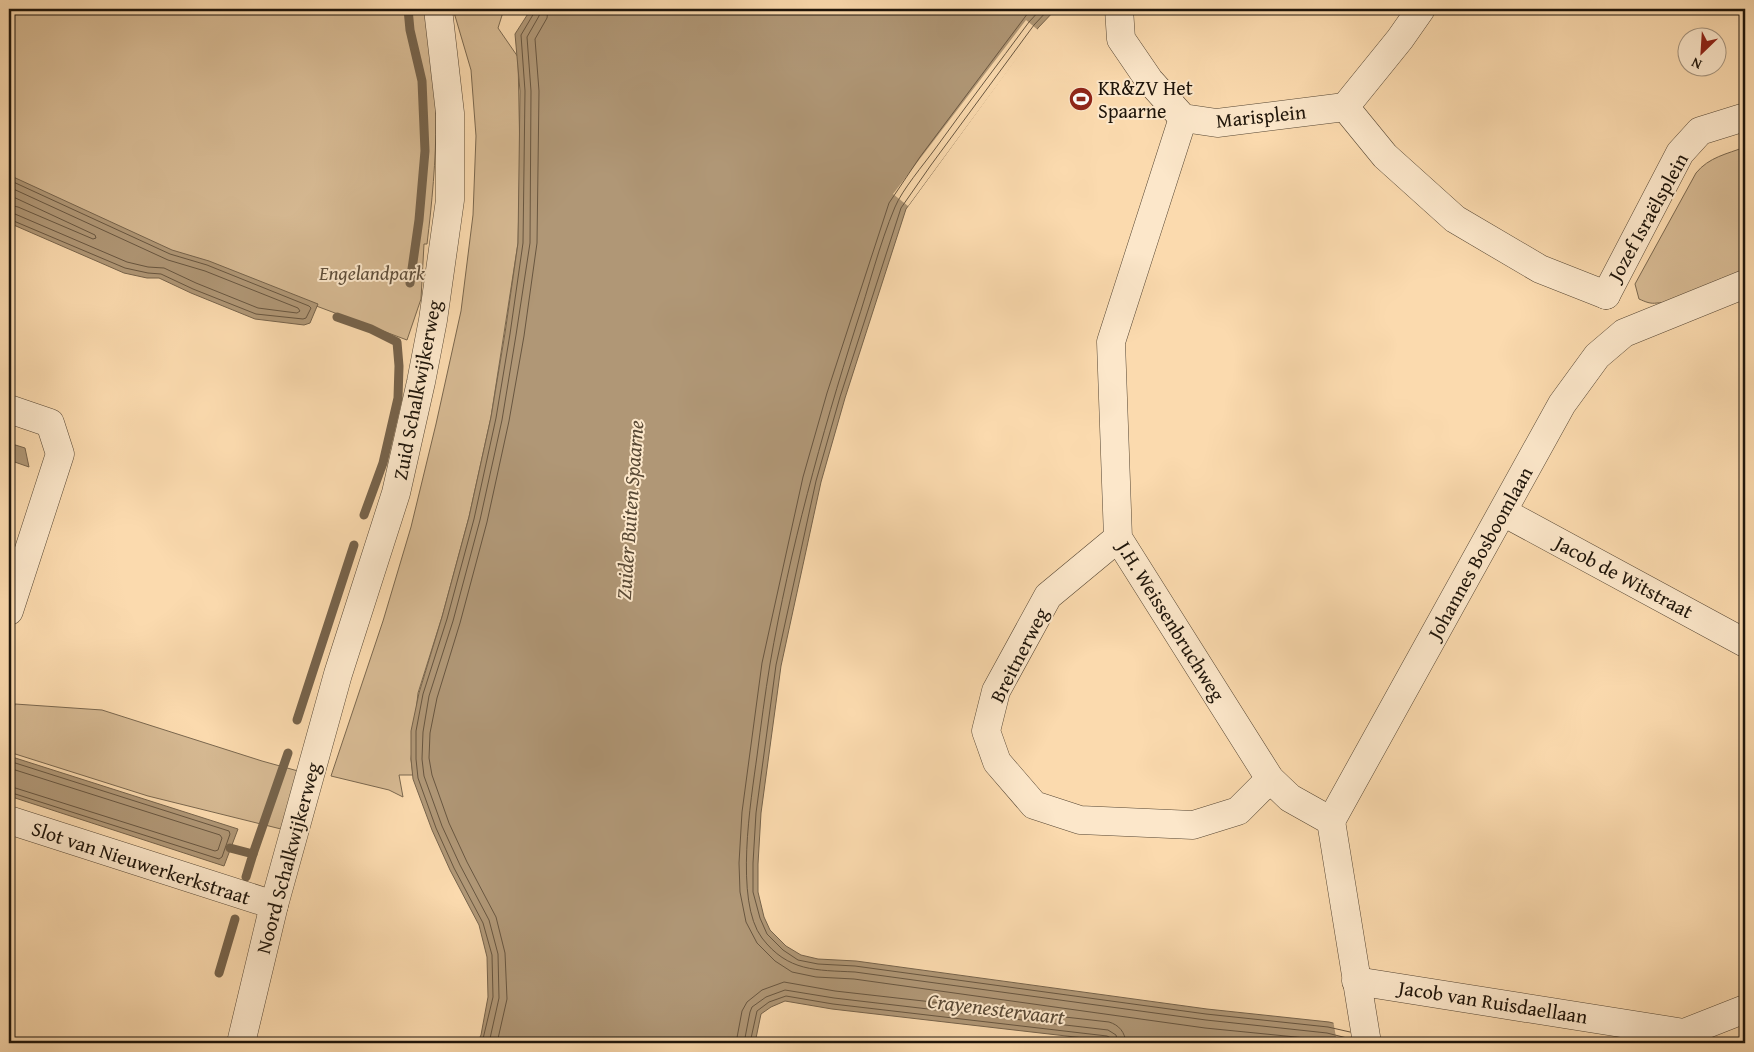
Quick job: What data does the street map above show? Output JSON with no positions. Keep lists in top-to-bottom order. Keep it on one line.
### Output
{"streets":{"street":["Marisplein","Jozef Israëlsplein","Zuid Schalkwijkerweg","Johannes Bosboomlaan","Jacob de Witstraat","J.H. Weissenbruchweg","Breitnerweg","Noord Schalkwijkerweg","Slot van Nieuwerkerkstraat","Jacob van Ruisdaellaan"]},"crossings":[["Marisplein","J.H. Weissenbruchweg"],["Zuid Schalkwijkerweg","Noord Schalkwijkerweg"],["Johannes Bosboomlaan","Jacob de Witstraat"],["Johannes Bosboomlaan","J.H. Weissenbruchweg"],["J.H. Weissenbruchweg","Breitnerweg"],["Noord Schalkwijkerweg","Slot van Nieuwerkerkstraat"]],"water":["Zuider Buiten Spaarne","Crayenestervaart"],"parks":["Engelandpark"],"places":{"sports":["KR&ZV Het Spaarne"]},"north":"bottom left"}
